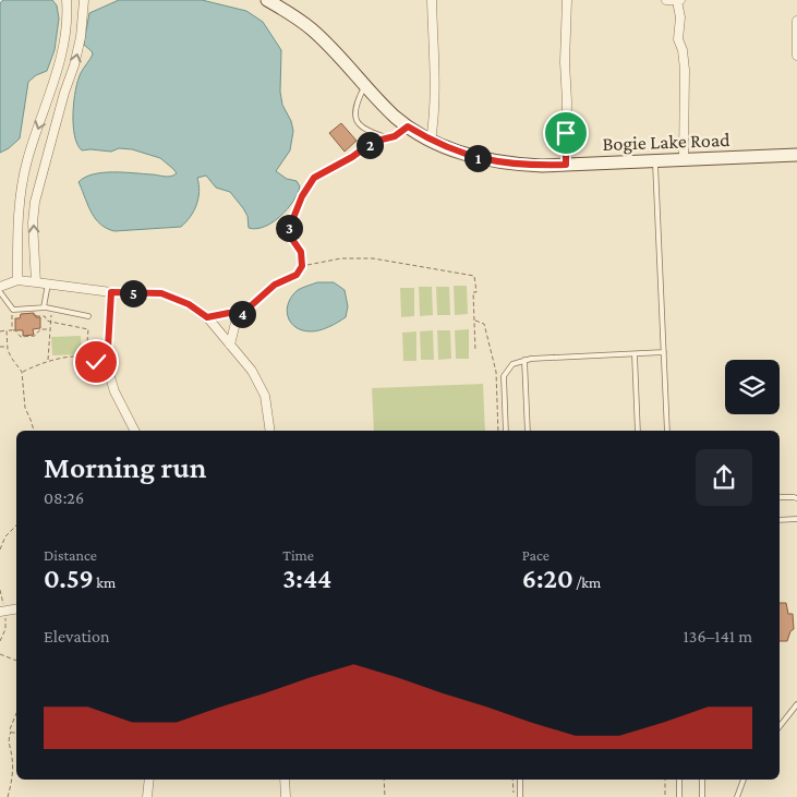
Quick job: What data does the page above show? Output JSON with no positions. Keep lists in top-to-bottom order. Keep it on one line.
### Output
{"streets":{"main road":["Bogie Lake Road"]},"page":{"pins":["2","1","3","5","4"],"heading":["Morning run","08:26"],"stats":[["Distance","0.59 km"],["Time","3:44"],["Pace","6:20 /km"]],"chart":["Elevation","136–141 m"]}}
